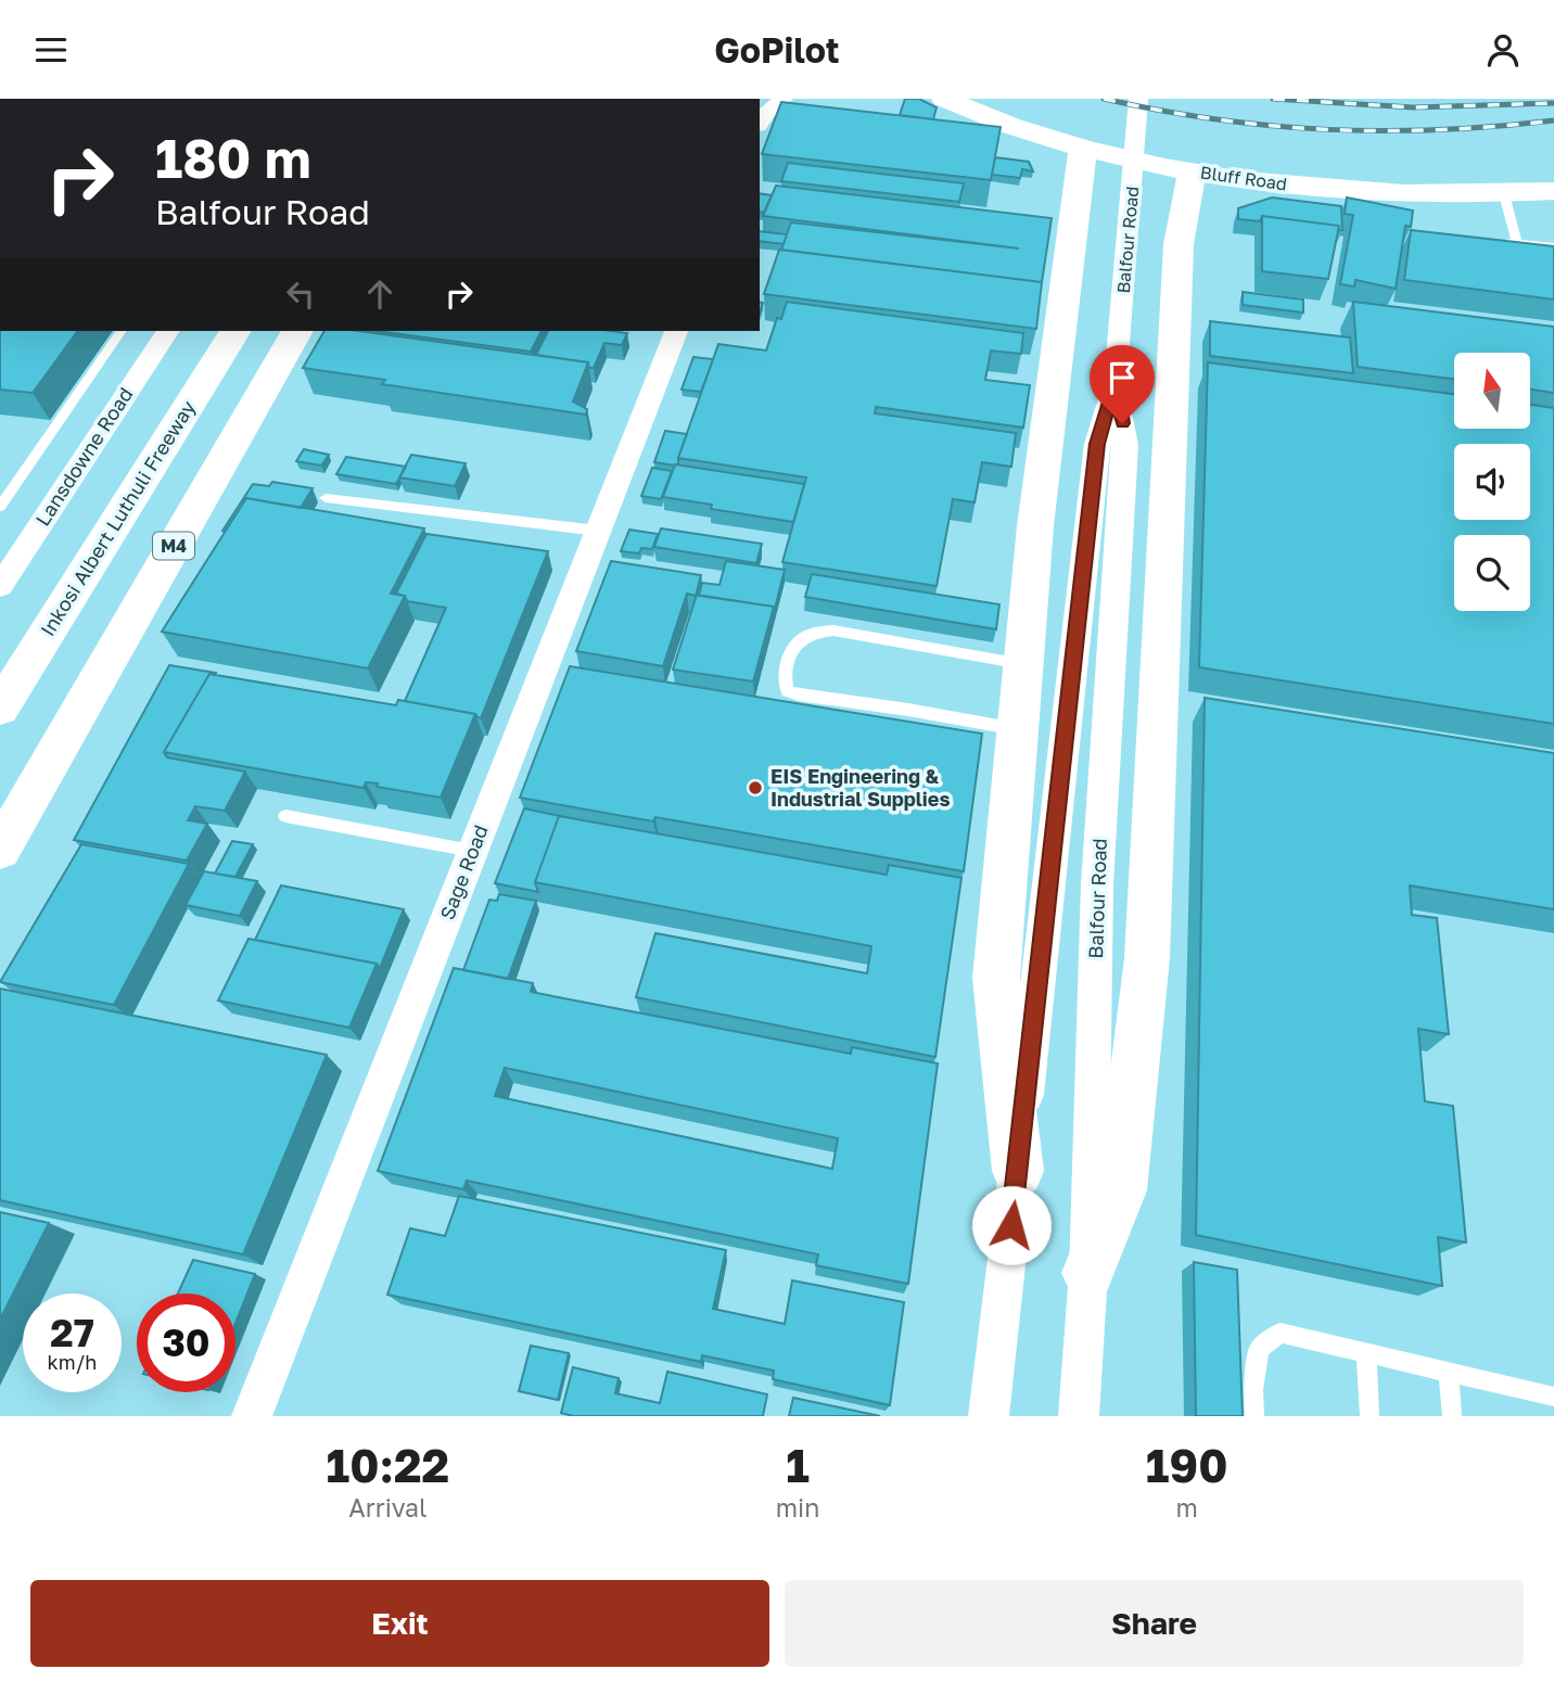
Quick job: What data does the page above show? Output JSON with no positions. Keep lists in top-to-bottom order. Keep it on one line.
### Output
{"streets":{"main road":["Bluff Road","Inkosi Albert Luthuli Freeway","M4"],"street":["Balfour Road","Lansdowne Road","Sage Road"]},"places":["EIS Engineering & Industrial Supplies"],"north":"top","page":{"header":"GoPilot","turn":["180 m","Balfour Road"],"speed":"27 km/h","limit":"30","eta":["10:22","Arrival","1","min","190","m"],"buttons":["Exit","Share"]}}
